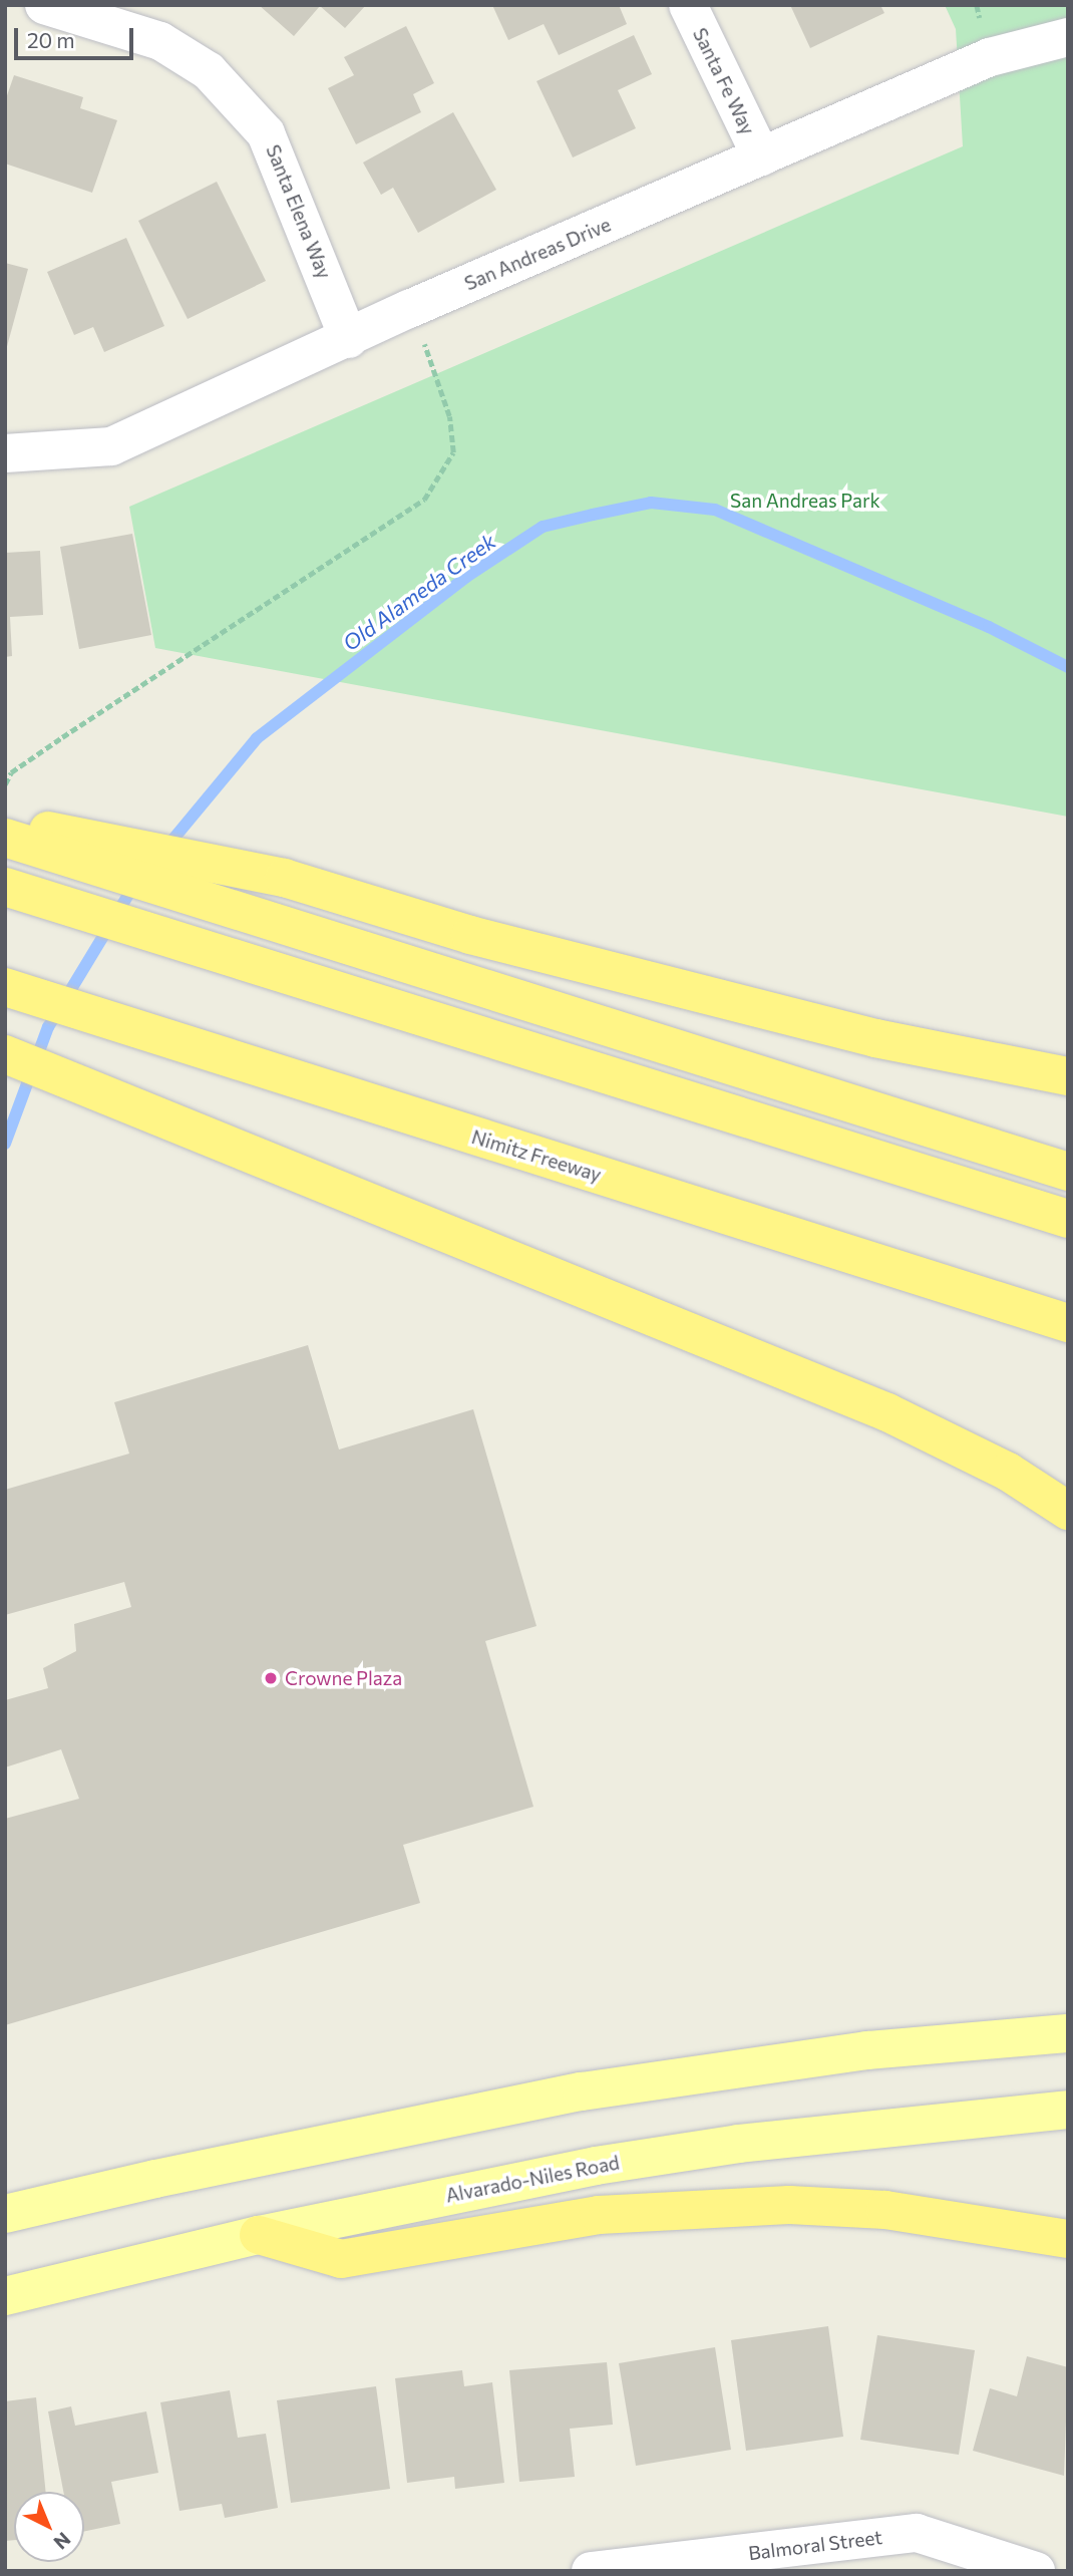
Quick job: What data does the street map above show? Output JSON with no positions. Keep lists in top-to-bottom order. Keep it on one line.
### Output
{"streets":{"highway":["Nimitz Freeway"],"main road":["Alvarado-Niles Road"],"street":["Santa Fe Way","Santa Elena Way","San Andreas Drive","Balmoral Street"]},"crossings":[["Santa Fe Way","San Andreas Drive"],["Santa Elena Way","San Andreas Drive"]],"water":["Old Alameda Creek"],"parks":["San Andreas Park"],"places":["Crowne Plaza"],"scale_bar":"20 m","north":"bottom right"}
